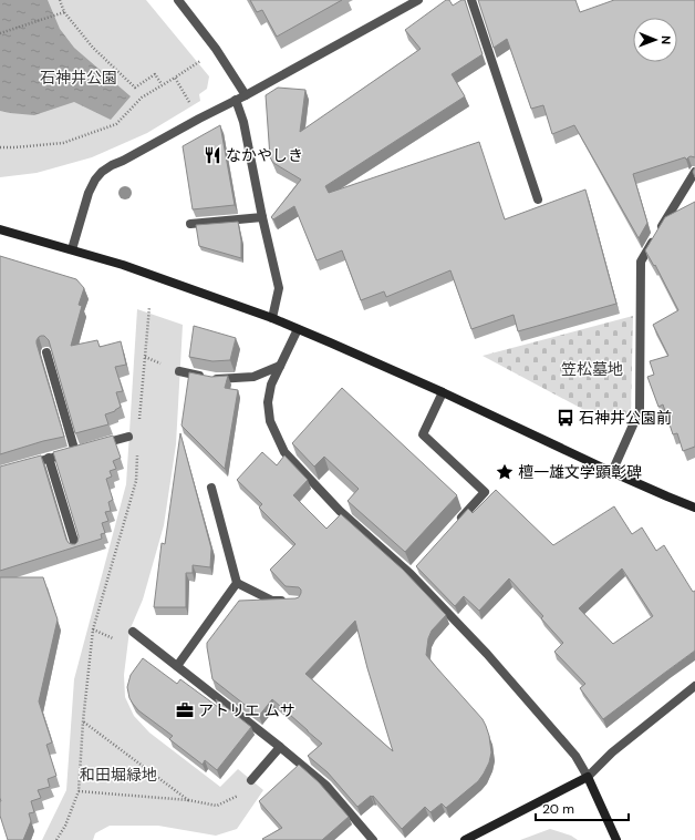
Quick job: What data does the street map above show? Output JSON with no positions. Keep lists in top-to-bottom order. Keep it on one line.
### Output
{"parks":["石神井公園","笠松墓地","和田堀緑地"],"places":{"restaurant":["なかやしき"],"bus stop":["石神井公園前"],"place":["檀一雄文学顕彰碑"],"office":["アトリエ ムサ"]},"scale_bar":"20 m","north":"right"}
